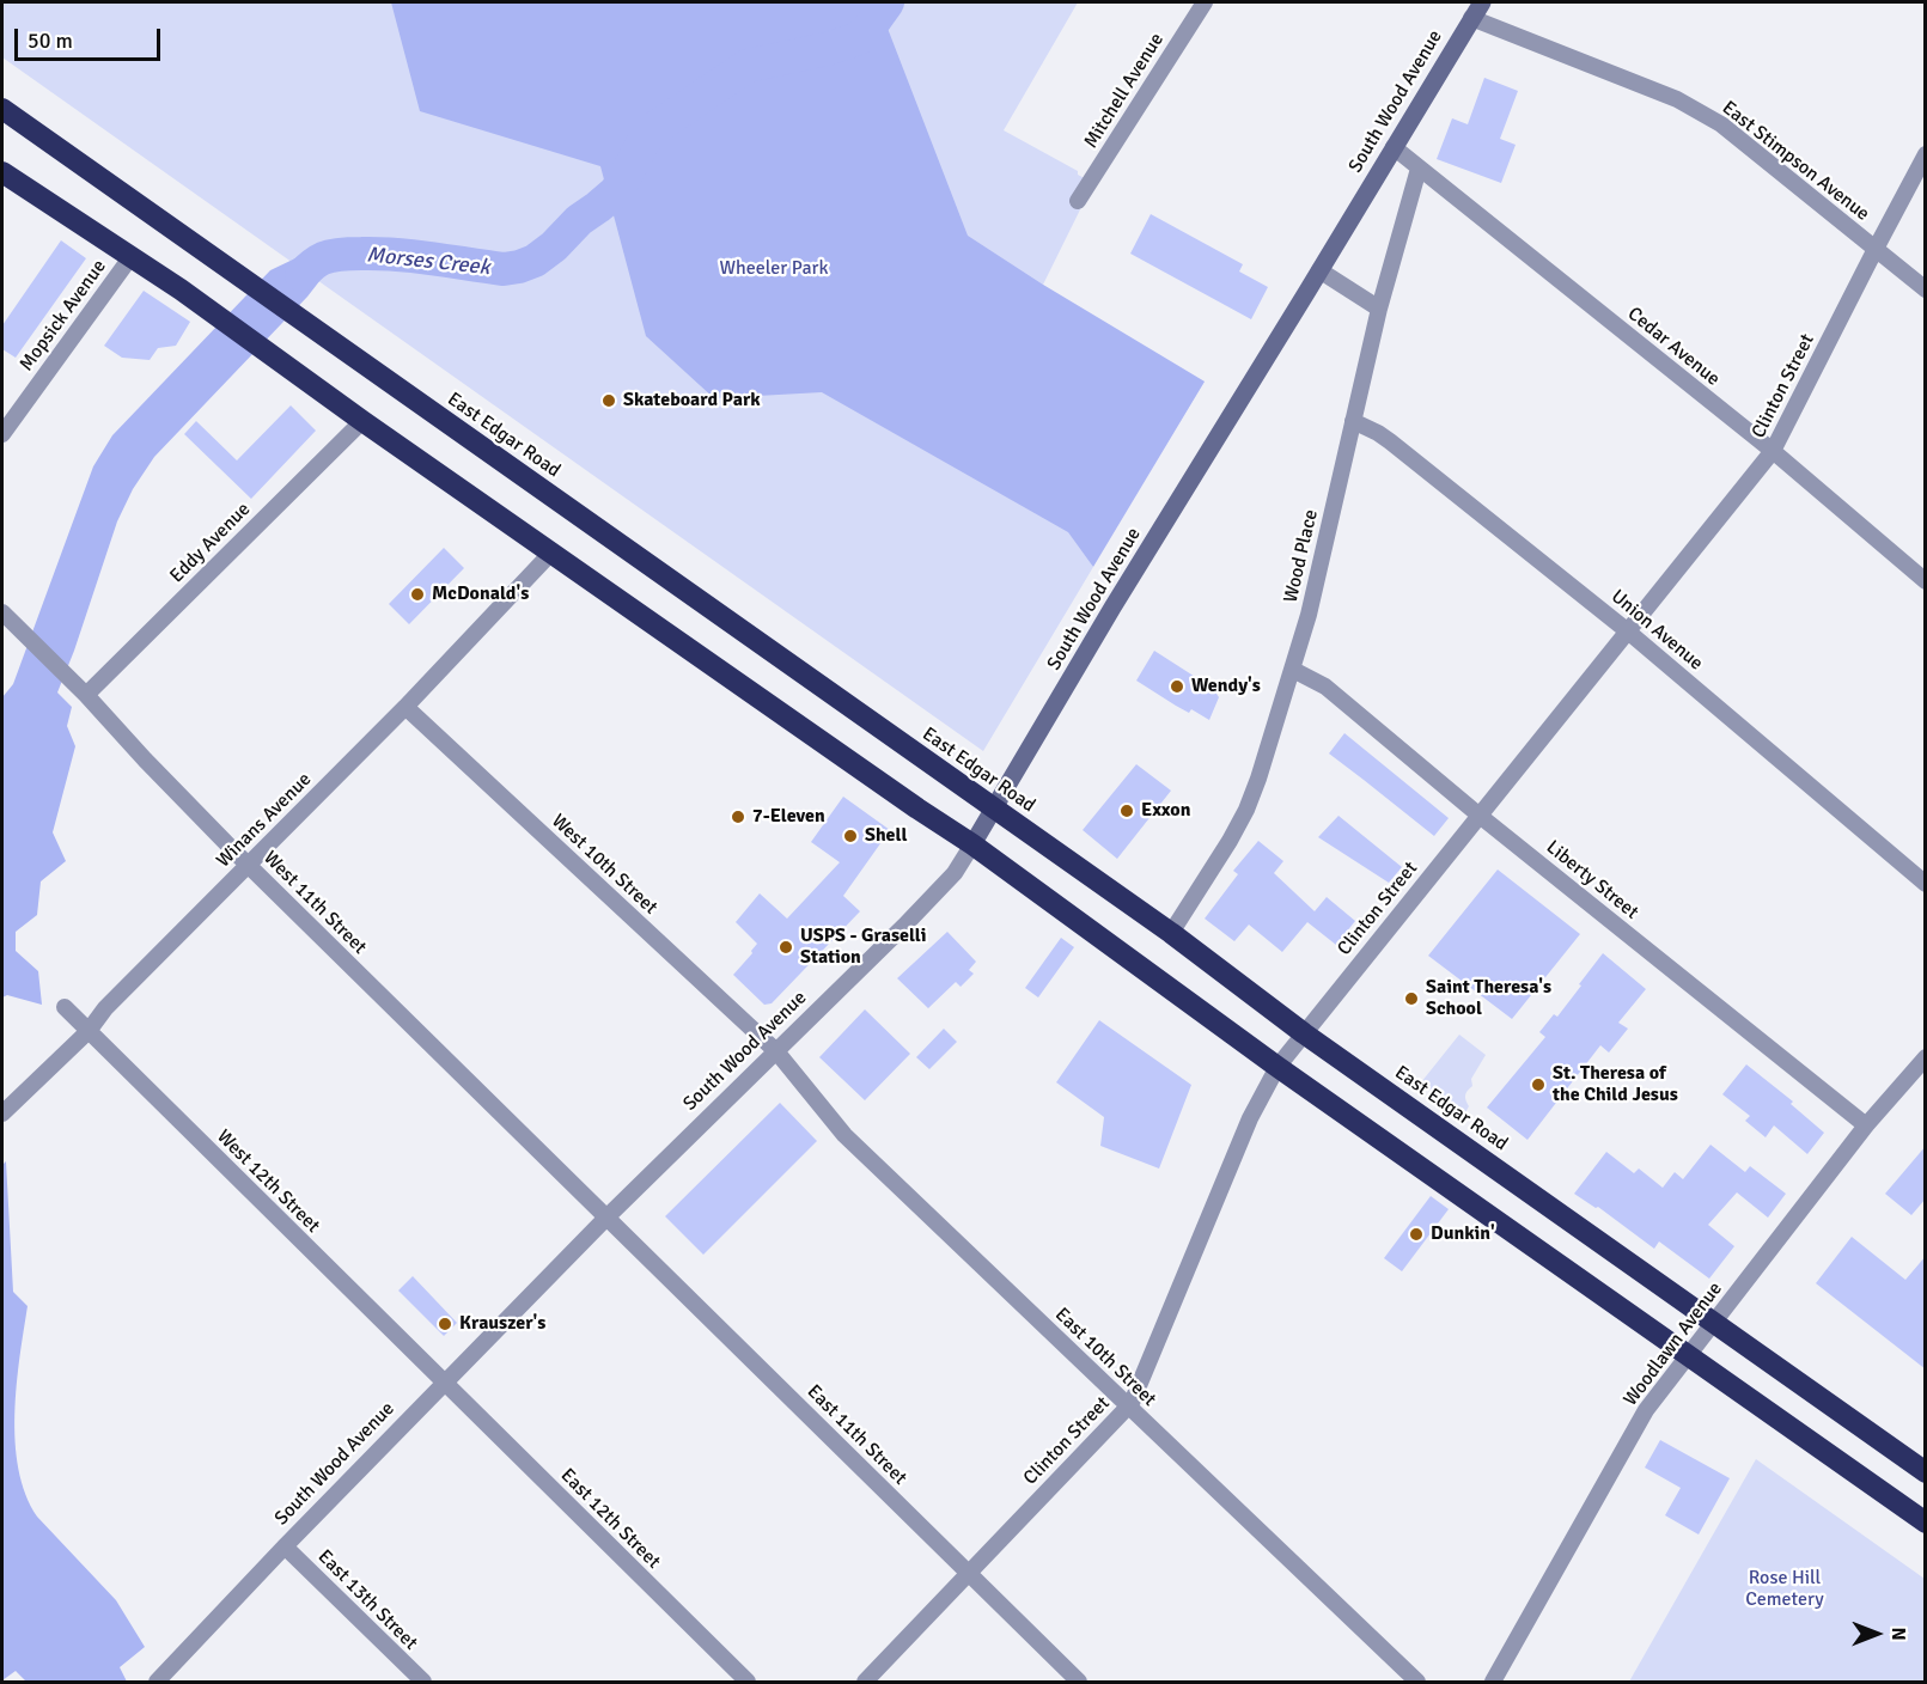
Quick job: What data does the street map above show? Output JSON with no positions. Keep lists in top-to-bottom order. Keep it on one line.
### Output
{"streets":{"highway":["East Edgar Road"],"main road":["South Wood Avenue"],"street":["Mitchell Avenue","East Stimpson Avenue","Mopsick Avenue","Cedar Avenue","Clinton Street","Eddy Avenue","Wood Place","Union Avenue","Winans Avenue","West 10th Street","Liberty Street","West 11th Street","West 12th Street","Woodlawn Avenue","East 10th Street","East 11th Street","East 12th Street","East 13th Street"]},"crossings":[["South Wood Avenue","East Stimpson Avenue"],["South Wood Avenue","Cedar Avenue"],["South Wood Avenue","East Edgar Road"],["South Wood Avenue","West 10th Street"],["South Wood Avenue","West 11th Street"],["South Wood Avenue","West 12th Street"],["South Wood Avenue","East 10th Street"],["South Wood Avenue","East 11th Street"],["South Wood Avenue","East 12th Street"],["South Wood Avenue","East 13th Street"],["East Stimpson Avenue","Clinton Street"],["Cedar Avenue","Clinton Street"],["Cedar Avenue","Wood Place"],["Clinton Street","East Edgar Road"],["Clinton Street","Union Avenue"],["Clinton Street","Liberty Street"],["Clinton Street","East 10th Street"],["Clinton Street","East 11th Street"],["East Edgar Road","Wood Place"],["East Edgar Road","Woodlawn Avenue"],["Eddy Avenue","West 11th Street"],["Wood Place","Union Avenue"],["Wood Place","Liberty Street"],["Winans Avenue","West 10th Street"],["Winans Avenue","West 11th Street"],["Winans Avenue","West 12th Street"],["West 10th Street","East 10th Street"],["Liberty Street","Woodlawn Avenue"],["West 11th Street","East 11th Street"],["West 12th Street","East 12th Street"]],"water":["Morses Creek"],"parks":["Wheeler Park","Rose Hill Cemetery"],"places":["Skateboard Park","McDonald's","Wendy's","Exxon","7-Eleven","Shell","USPS - Graselli Station","Saint Theresa's School","St. Theresa of the Child Jesus","Dunkin'","Krauszer's"],"scale_bar":"50 m","north":"right"}
